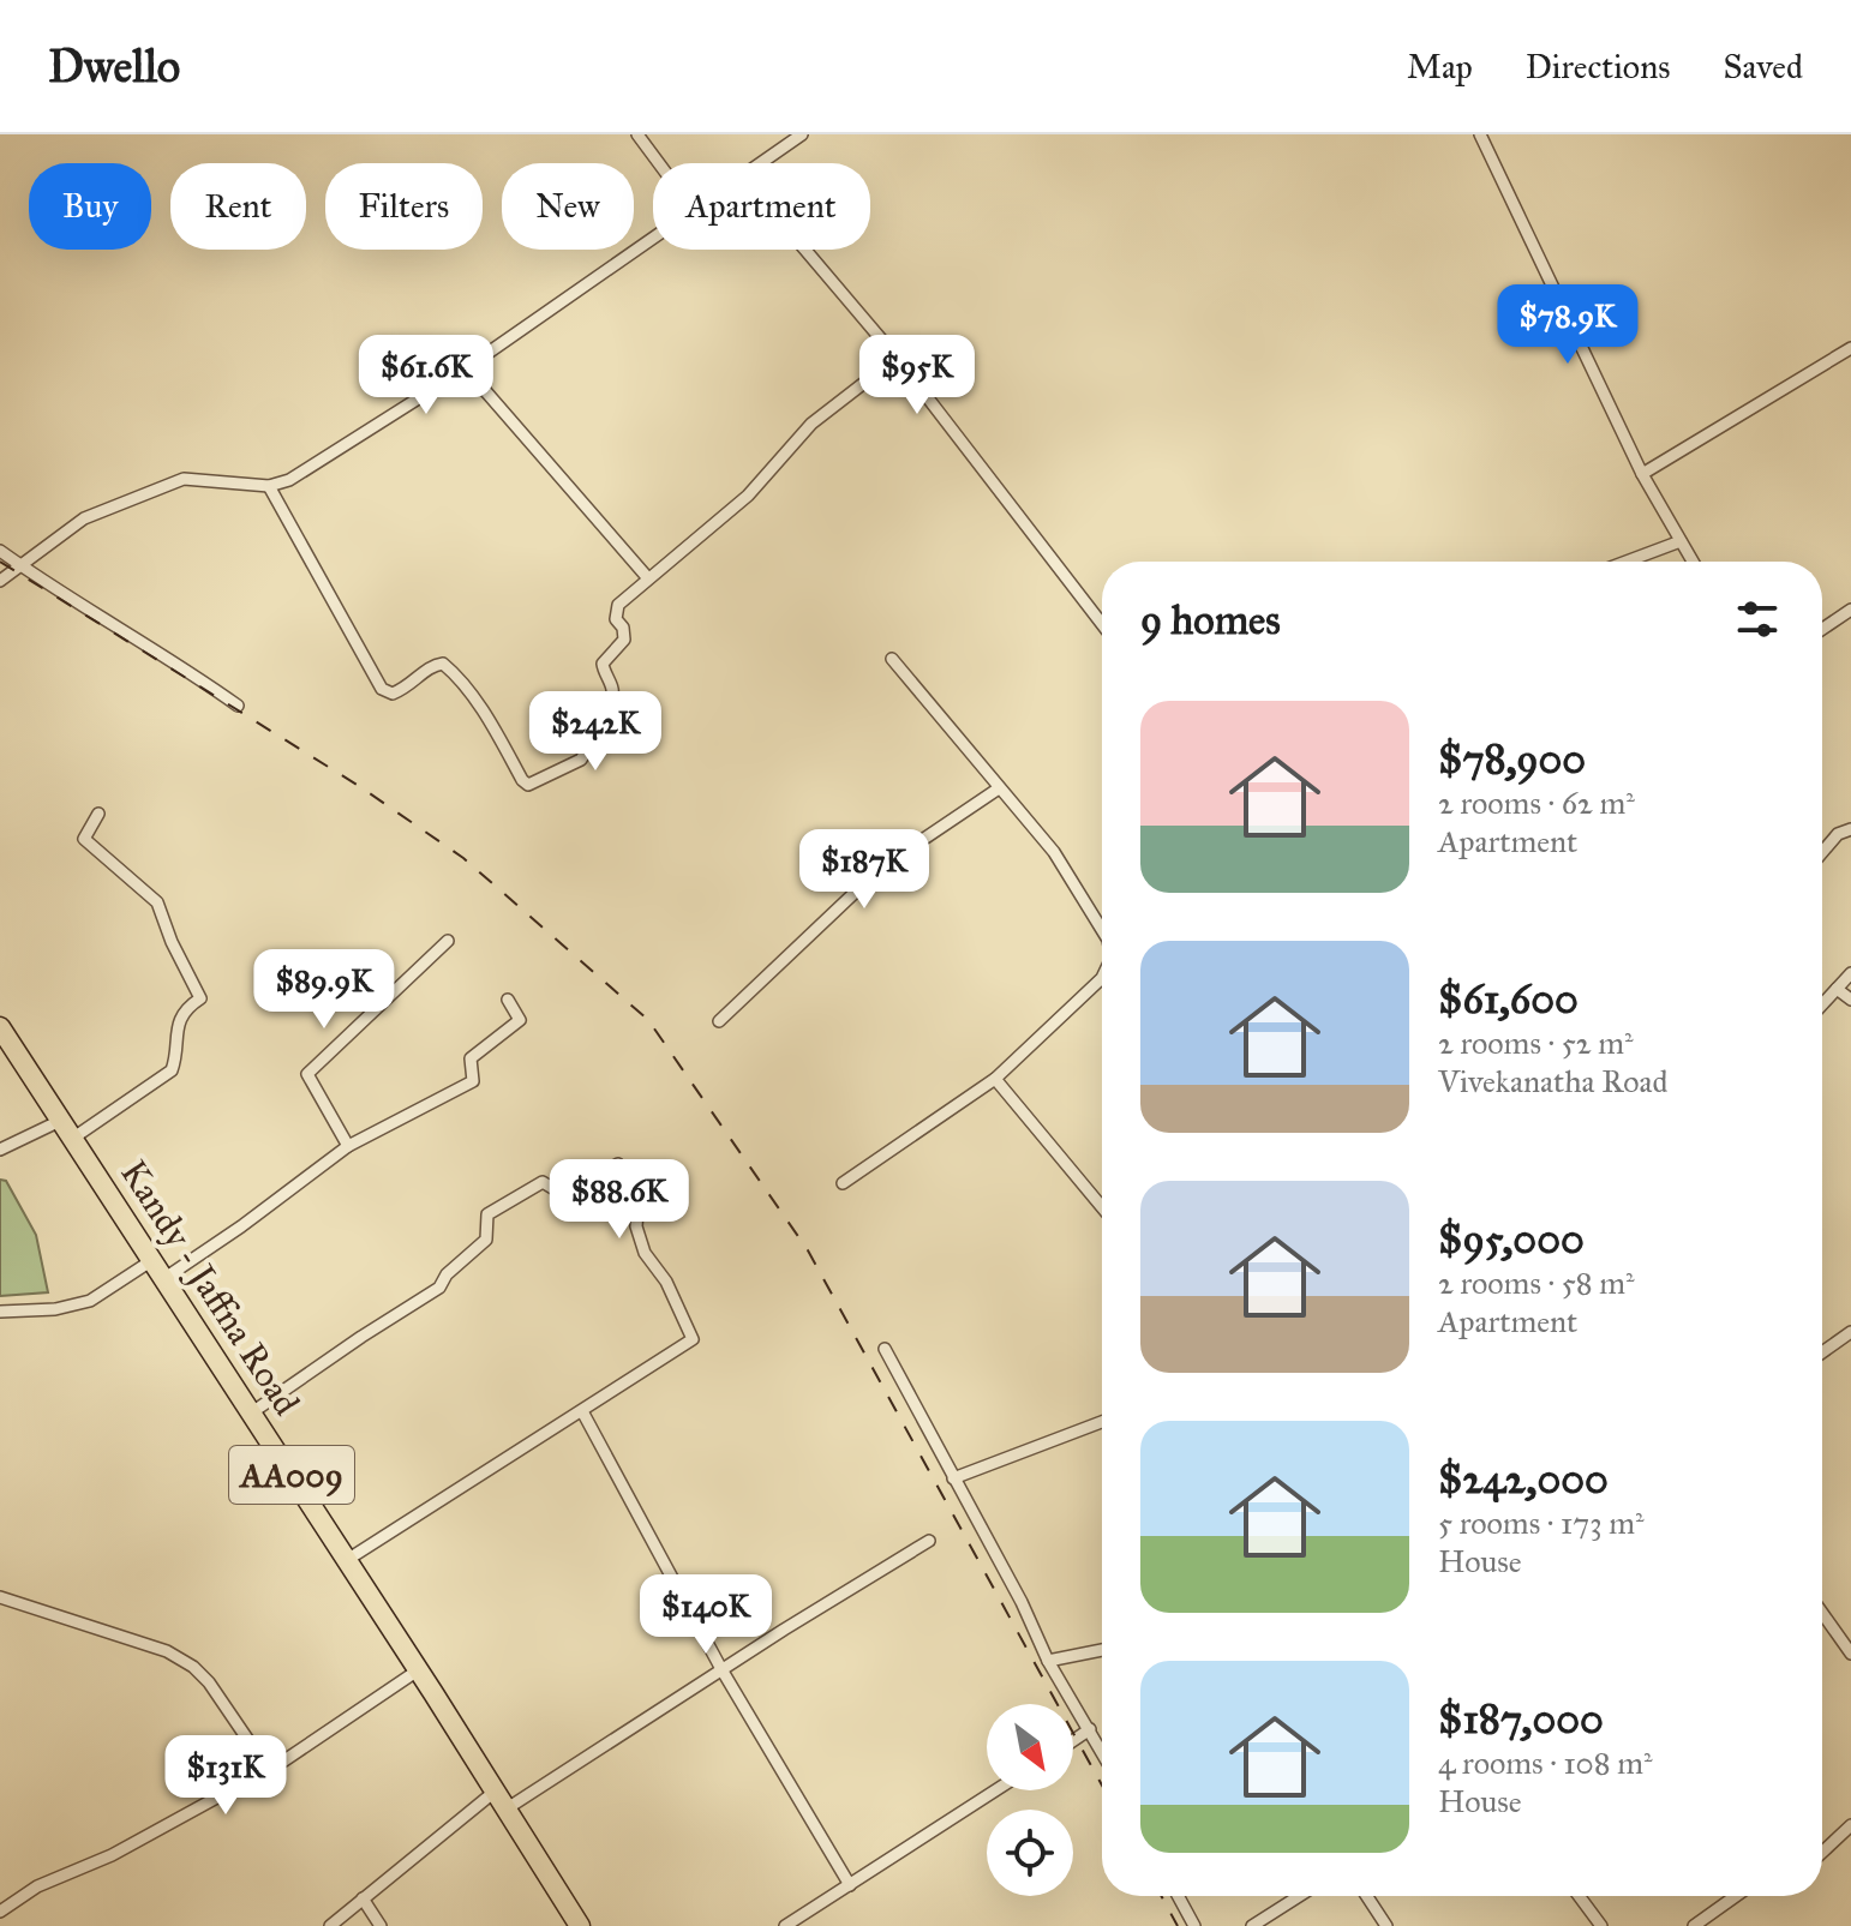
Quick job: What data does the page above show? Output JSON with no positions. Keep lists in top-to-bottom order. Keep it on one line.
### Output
{"streets":{"highway":["Kandy - Jaffna Road","AA009"]},"north":"bottom right","page":{"header":"Dwello","nav":["Map","Directions","Saved"],"chip":["Buy","Rent","Filters","New","Apartment"],"price":["$78.9K","$61.6K","$95K","$242K","$187K","$89.9K","$88.6K","$140K","$131K"],"heading":"9 homes","list":[{"name":"$78,900","note":"2 rooms · 62 m² · Apartment"},{"name":"$61,600","note":"2 rooms · 52 m² · Vivekanatha Road"},{"name":"$95,000","note":"2 rooms · 58 m² · Apartment"},{"name":"$242,000","note":"5 rooms · 173 m² · House"},{"name":"$187,000","note":"4 rooms · 108 m² · House"}]}}
